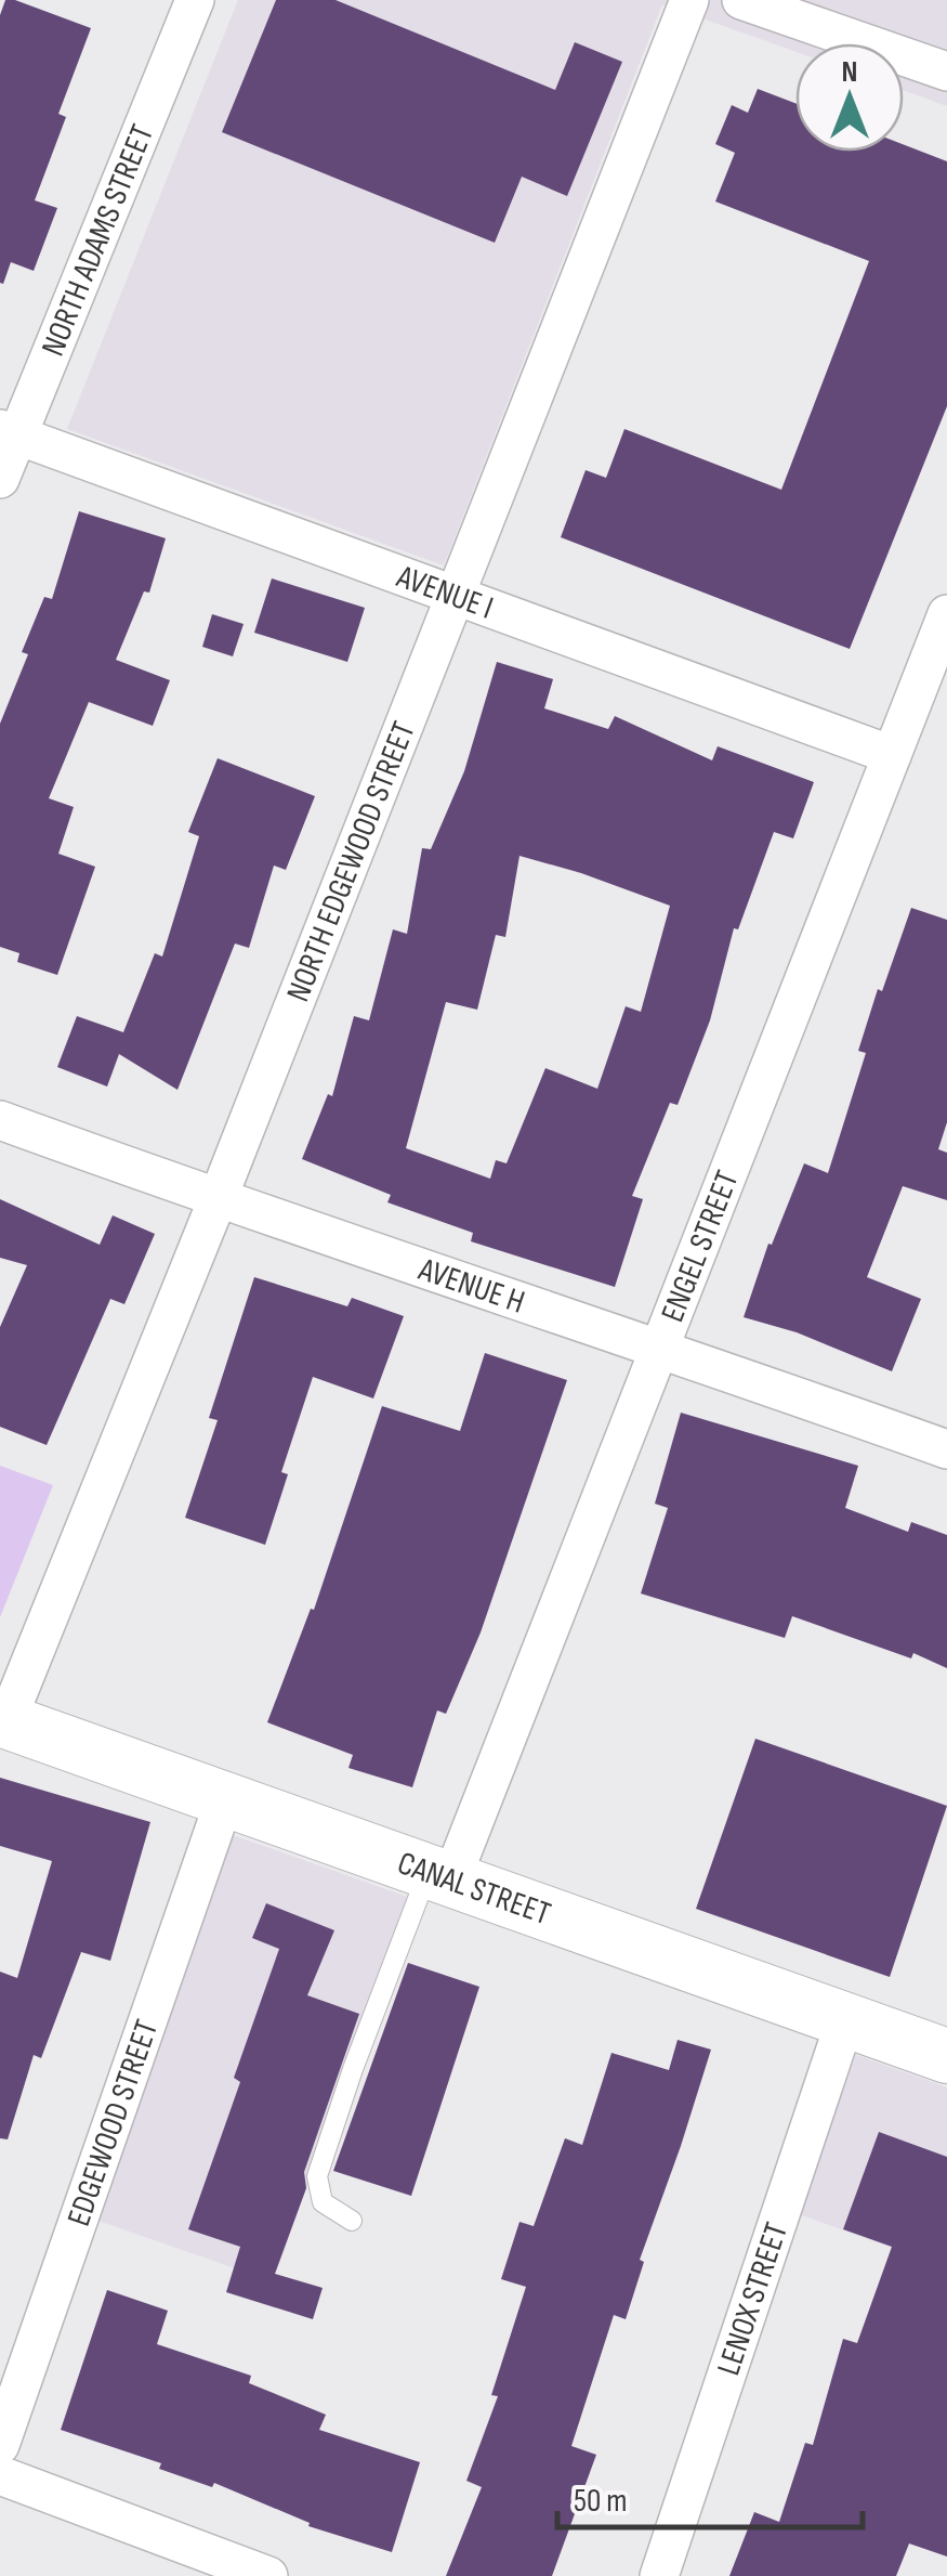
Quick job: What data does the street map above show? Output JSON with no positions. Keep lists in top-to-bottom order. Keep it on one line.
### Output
{"streets":{"street":["NORTH ADAMS STREET","AVENUE I","NORTH EDGEWOOD STREET","ENGEL STREET","AVENUE H","CANAL STREET","EDGEWOOD STREET","LENOX STREET"]},"crossings":[["NORTH ADAMS STREET","AVENUE I"],["AVENUE I","NORTH EDGEWOOD STREET"],["AVENUE I","ENGEL STREET"],["NORTH EDGEWOOD STREET","AVENUE H"],["NORTH EDGEWOOD STREET","CANAL STREET"],["ENGEL STREET","AVENUE H"],["ENGEL STREET","CANAL STREET"],["CANAL STREET","EDGEWOOD STREET"],["CANAL STREET","LENOX STREET"]],"scale_bar":"50 m","north":"top"}
